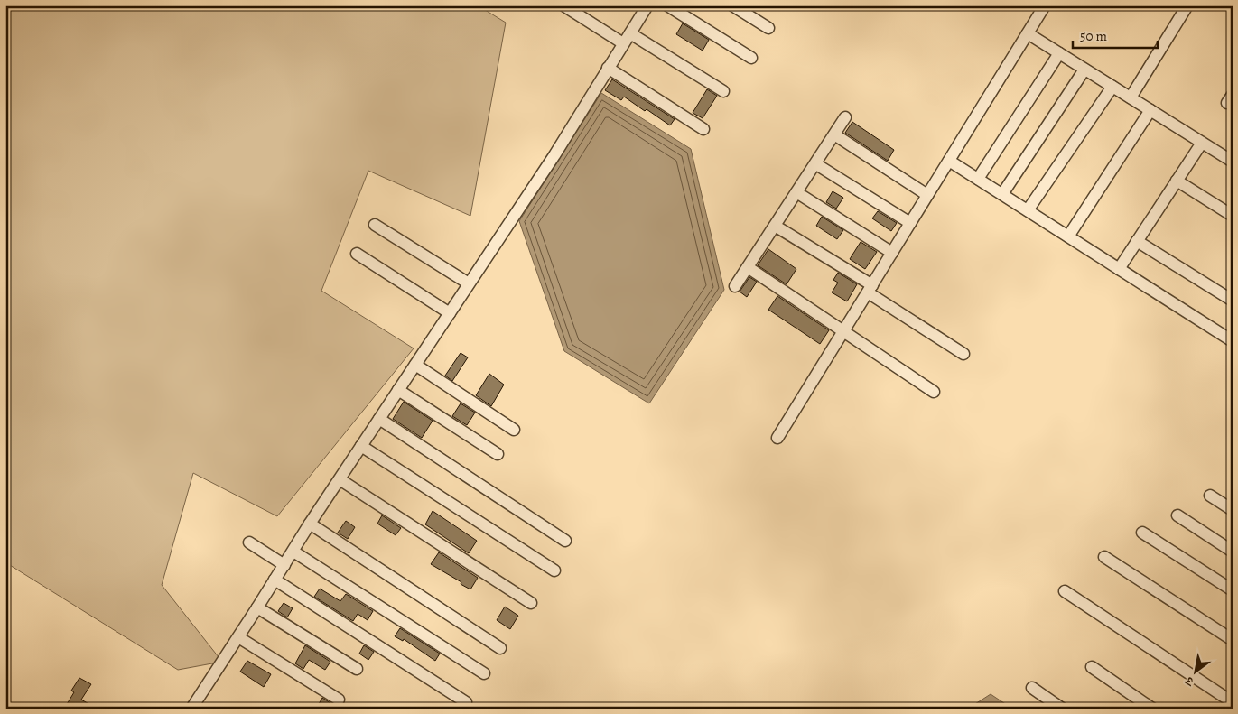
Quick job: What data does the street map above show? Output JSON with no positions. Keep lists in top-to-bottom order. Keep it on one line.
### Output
{"scale_bar":"50 m","north":"bottom left"}
